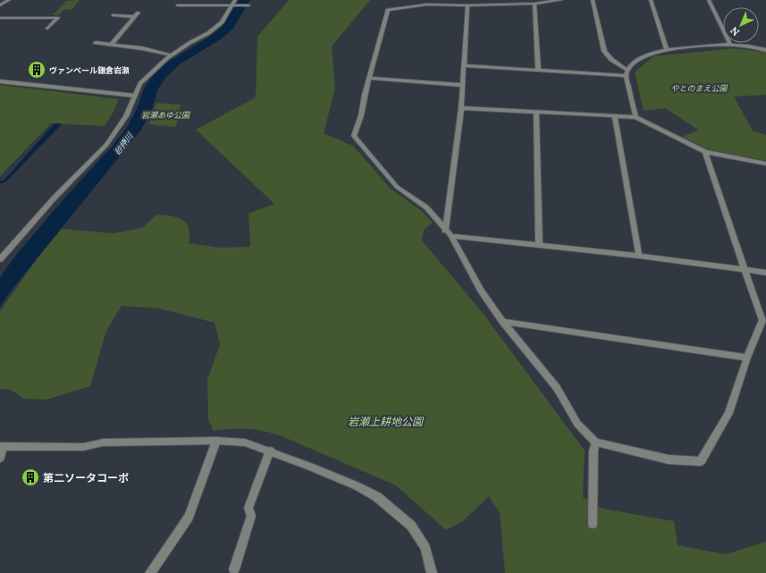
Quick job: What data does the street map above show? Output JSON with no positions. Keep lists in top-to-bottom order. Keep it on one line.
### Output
{"water":["砂押川"],"parks":["やとのまえ公園","岩瀬あゆ公園","岩瀬上耕地公園"],"places":{"building":["ヴァンベール鎌倉岩瀬","第二ソータコーポ"]},"north":"bottom left"}
